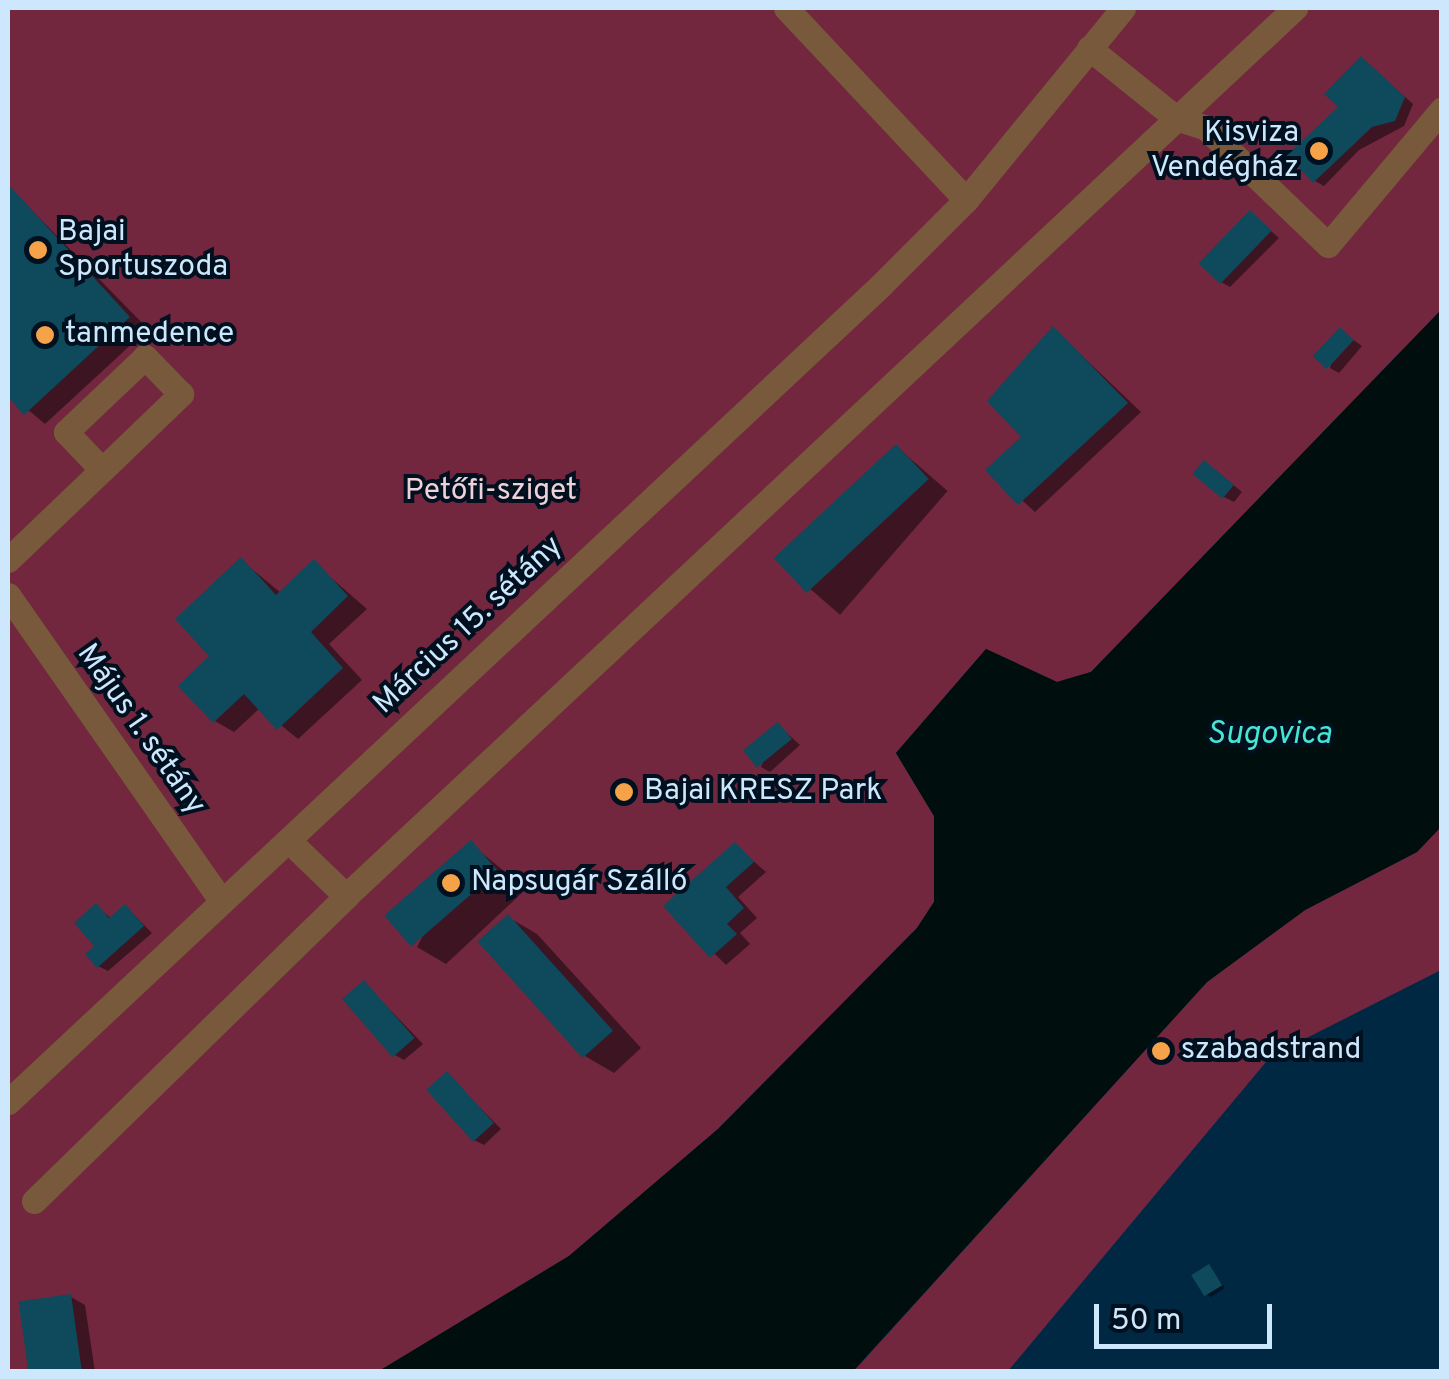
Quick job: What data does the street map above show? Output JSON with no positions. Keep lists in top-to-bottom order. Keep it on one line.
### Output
{"streets":{"street":["Március 15. sétány","Május 1. sétány"]},"crossings":[["Március 15. sétány","Május 1. sétány"]],"water":["Sugovica"],"parks":["Petőfi-sziget"],"places":["Kisviza Vendégház","Bajai Sportuszoda","tanmedence","Bajai KRESZ Park","Napsugár Szálló","szabadstrand"],"scale_bar":"50 m"}
